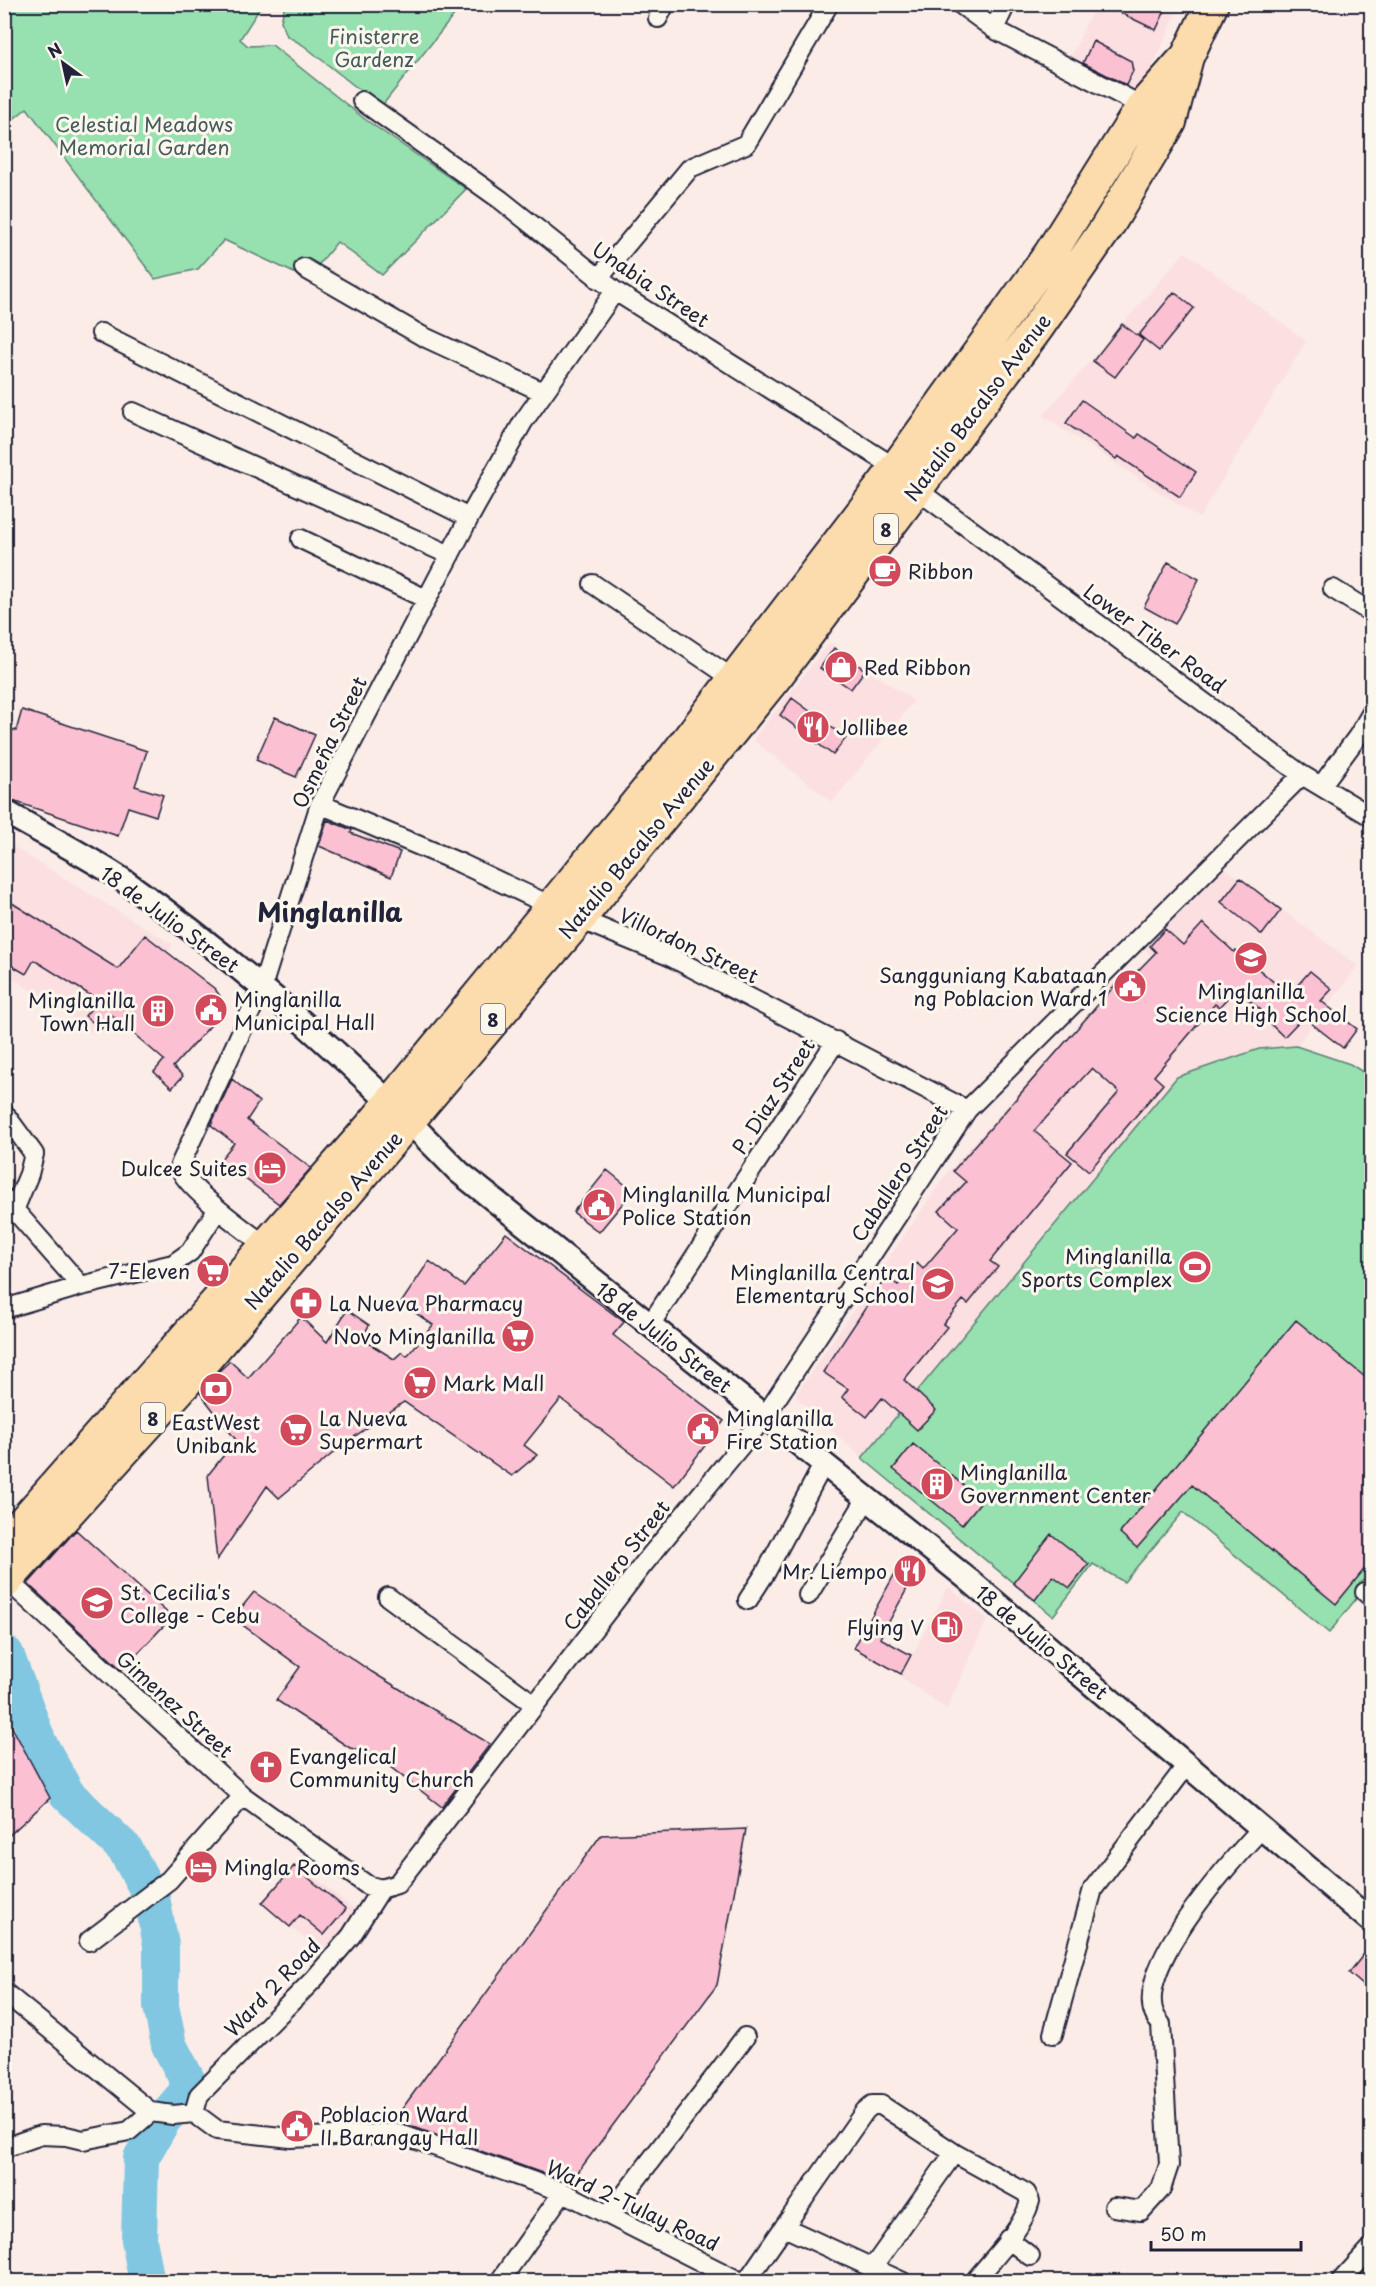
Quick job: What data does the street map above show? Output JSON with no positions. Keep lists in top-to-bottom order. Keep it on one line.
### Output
{"streets":{"highway":["Natalio Bacalso Avenue","8"],"street":["Unabia Street","Lower Tiber Road","Osmeña Street","18 de Julio Street","Villordon Street","P. Diaz Street","Caballero Street","Gimenez Street","Ward 2 Road","Ward 2-Tulay Road"]},"crossings":[["Unabia Street","Natalio Bacalso Avenue"],["Unabia Street","Lower Tiber Road"],["Unabia Street","Osmeña Street"],["Natalio Bacalso Avenue","Lower Tiber Road"],["Natalio Bacalso Avenue","Osmeña Street"],["Natalio Bacalso Avenue","18 de Julio Street"],["Natalio Bacalso Avenue","Villordon Street"],["Natalio Bacalso Avenue","Gimenez Street"],["Lower Tiber Road","Caballero Street"],["Osmeña Street","18 de Julio Street"],["Osmeña Street","Villordon Street"],["18 de Julio Street","P. Diaz Street"],["18 de Julio Street","Caballero Street"],["Villordon Street","P. Diaz Street"],["Villordon Street","Caballero Street"],["Caballero Street","Gimenez Street"],["Caballero Street","Ward 2 Road"],["Gimenez Street","Ward 2 Road"],["Ward 2 Road","Ward 2-Tulay Road"]],"districts":["Minglanilla"],"parks":["Finisterre Gardenz","Celestial Meadows Memorial Garden"],"places":{"cafe":["Ribbon"],"shop":["Red Ribbon"],"restaurant":["Jollibee","Mr. Liempo"],"school or university":["Minglanilla Science High School","Minglanilla Central Elementary School","St. Cecilia's College - Cebu"],"public building":["Sangguniang Kabataan ng Poblacion Ward 1","Minglanilla Municipal Hall","Minglanilla Municipal Police Station","Minglanilla Fire Station","Poblacion Ward II Barangay Hall"],"building":["Minglanilla Town Hall","Minglanilla Government Center"],"hotel":["Dulcee Suites","Mingla Rooms"],"sports":["Minglanilla Sports Complex"],"supermarket":["7-Eleven","Novo Minglanilla","Mark Mall","La Nueva Supermart"],"pharmacy":["La Nueva Pharmacy"],"bank":["EastWest Unibank"],"fuel station":["Flying V"],"church":["Evangelical Community Church"]},"scale_bar":"50 m","north":"top left"}
